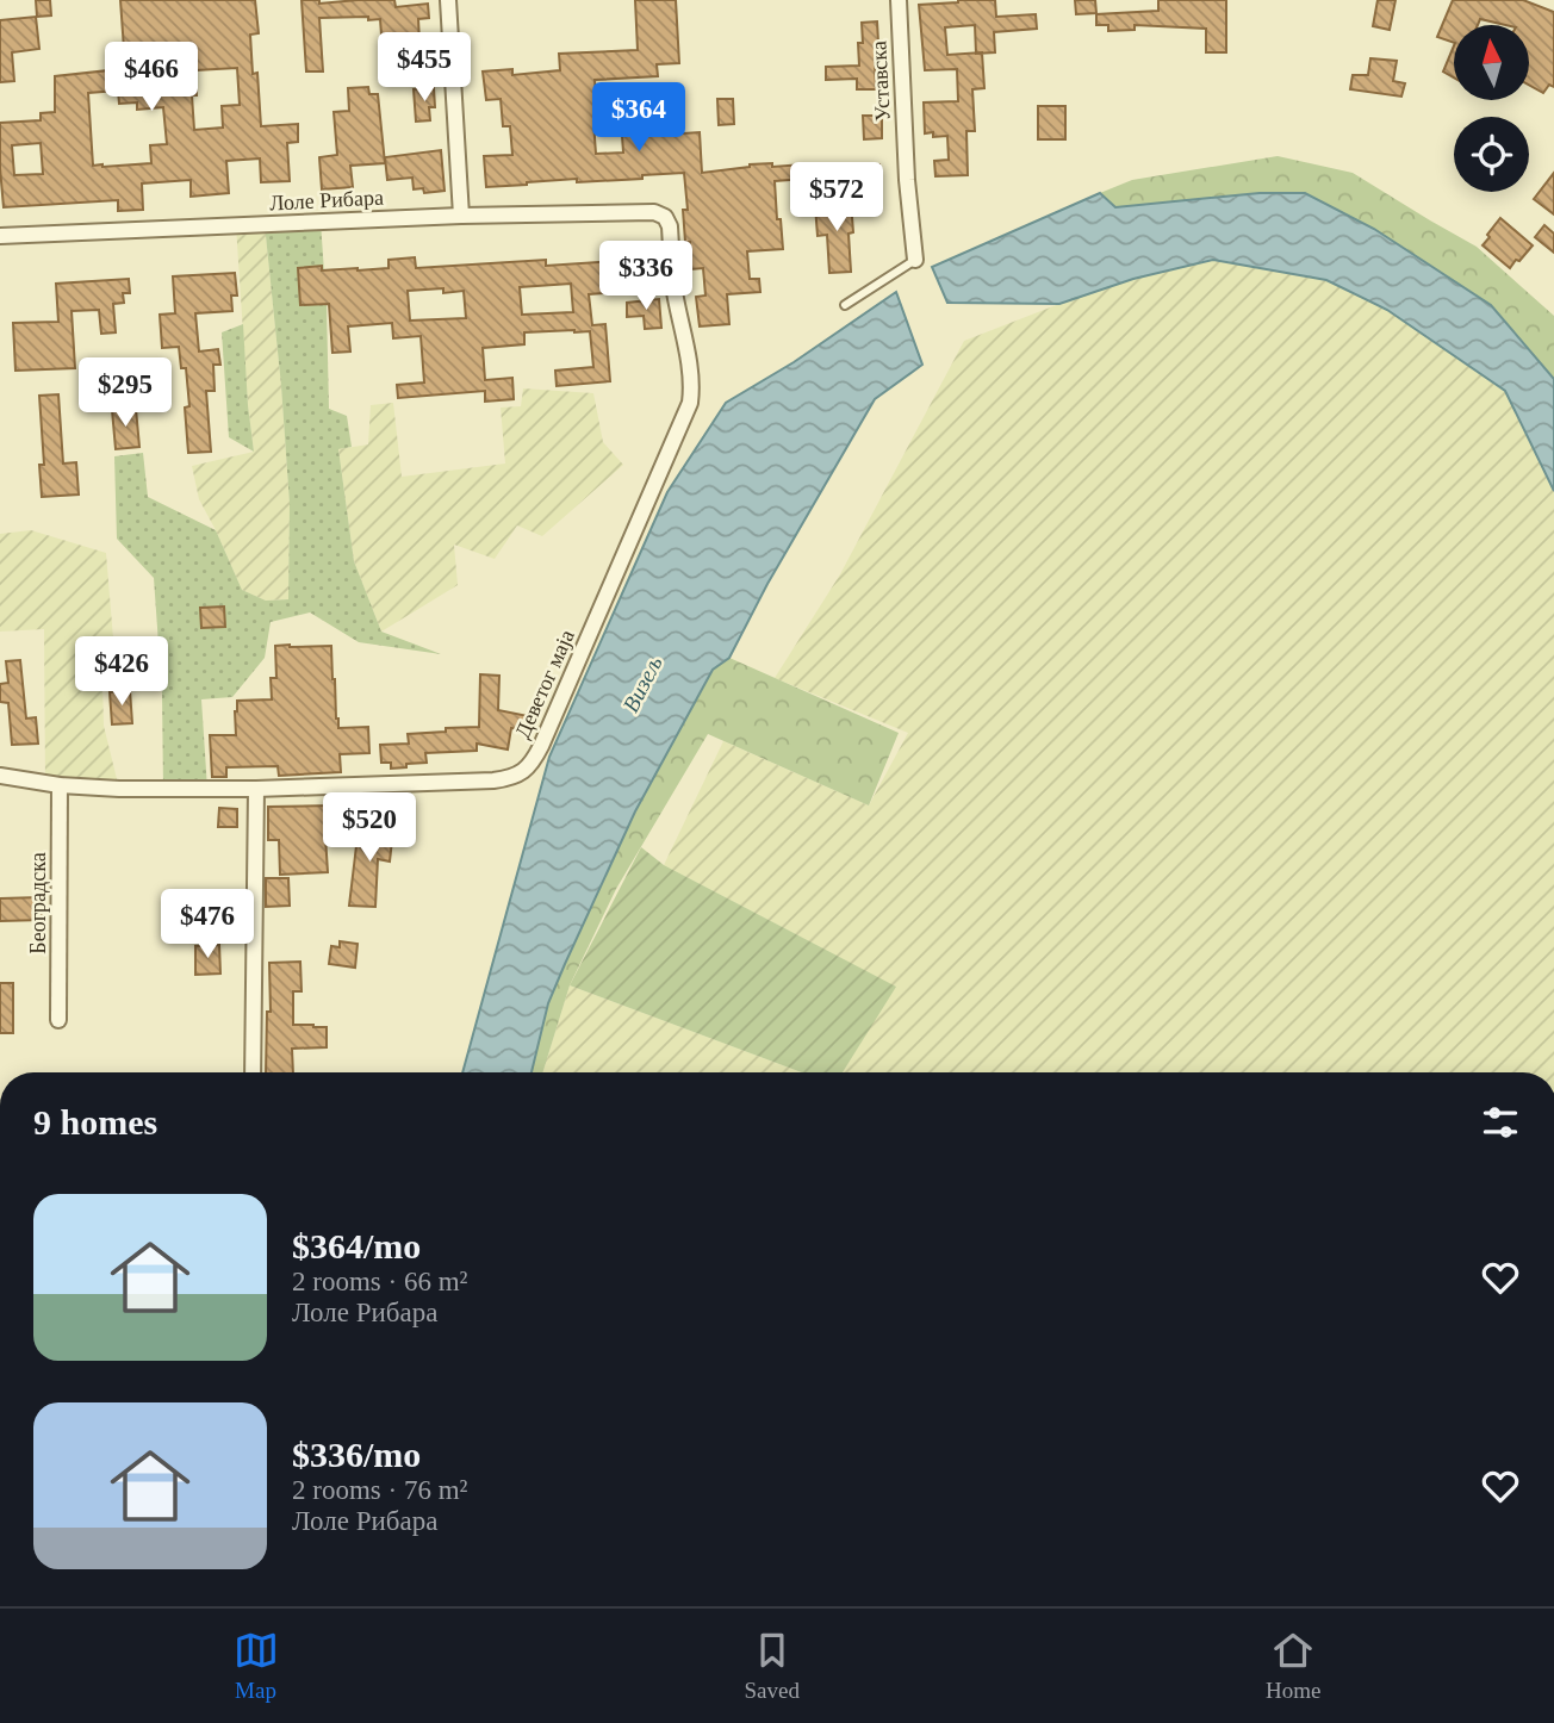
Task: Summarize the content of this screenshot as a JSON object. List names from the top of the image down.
{
  "streets": {
    "street": [
      "Уставска",
      "Лоле Рибара",
      "Деветог маја",
      "Београдска"
    ]
  },
  "crossings": [
    ["Лоле Рибара", "Деветог маја"],
    ["Деветог маја", "Београдска"]
  ],
  "water": ["Визељ"],
  "north": "top",
  "page": {
    "price": [
      "$455",
      "$466",
      "$364",
      "$572",
      "$336",
      "$295",
      "$426",
      "$520",
      "$476"
    ],
    "heading": "9 homes",
    "list": [
      {
        "name": "$364/mo",
        "note": "2 rooms · 66 m² · Лоле Рибара"
      },
      {
        "name": "$336/mo",
        "note": "2 rooms · 76 m² · Лоле Рибара"
      }
    ],
    "tabs": ["Map", "Saved", "Home"]
  }
}
